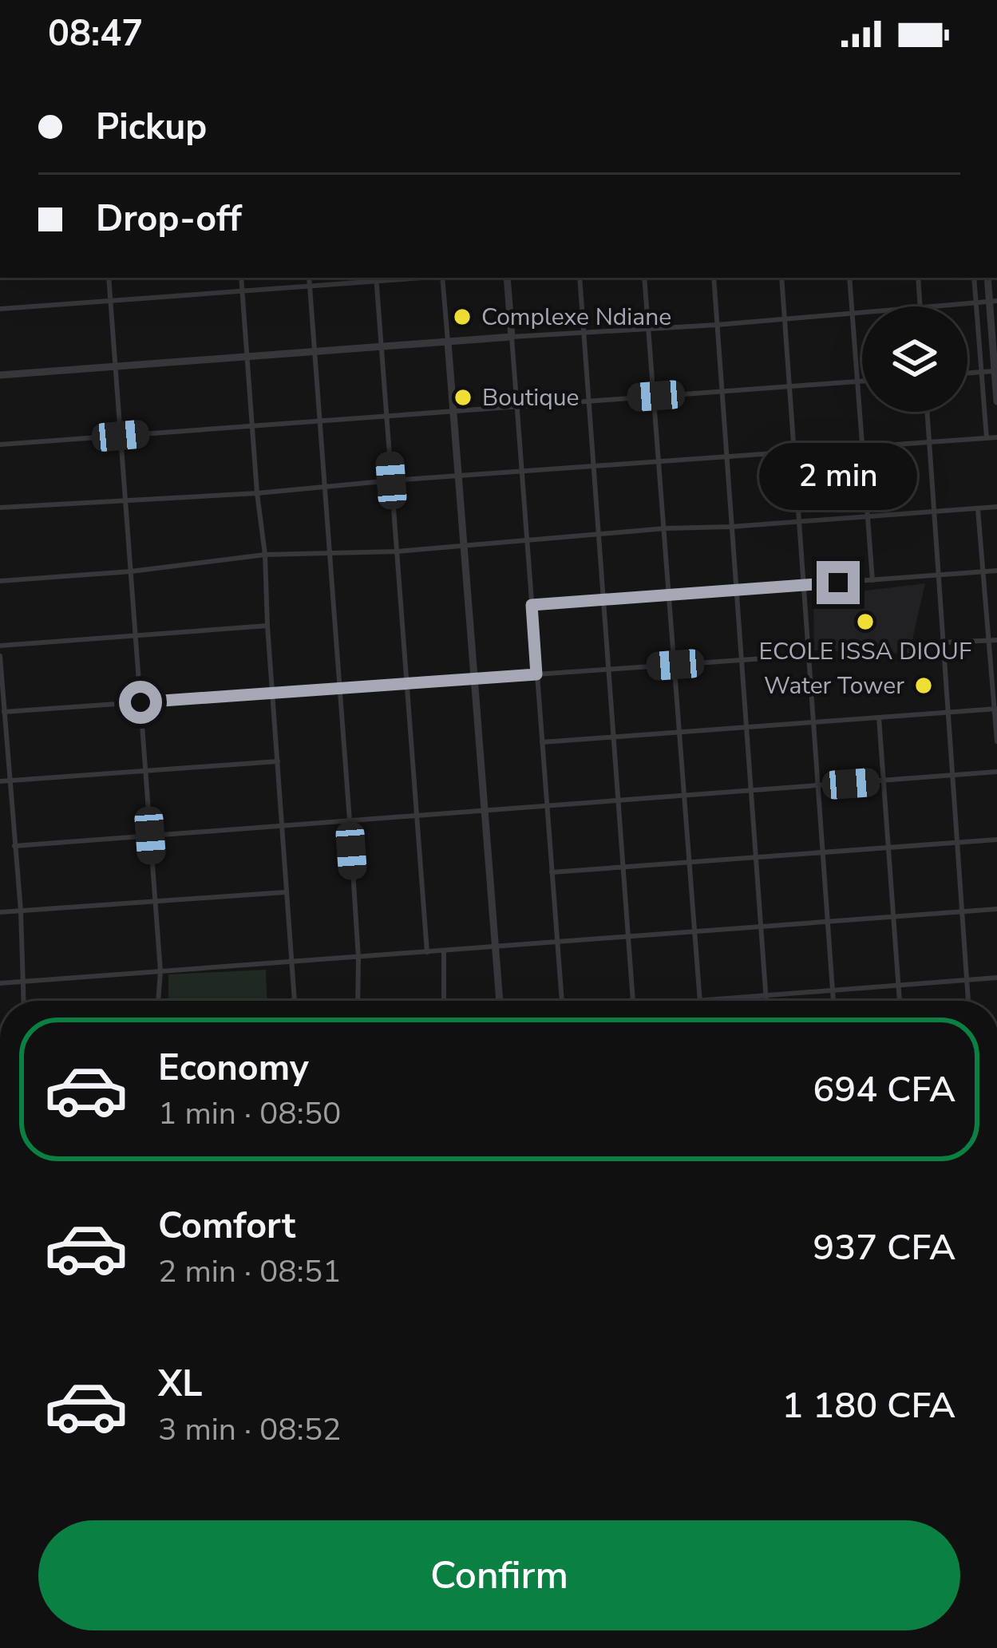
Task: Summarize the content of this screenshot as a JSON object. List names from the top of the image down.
{
  "places": [
    "Complexe Ndiane",
    "Boutique",
    "ECOLE ISSA DIOUF",
    "Water Tower"
  ],
  "page": {
    "status": "08:47",
    "banner": ["Pickup", "Drop-off"],
    "bubble": "2 min",
    "list": [
      {
        "name": "Economy",
        "note": "1 min · 08:50",
        "value": "694 CFA"
      },
      {
        "name": "Comfort",
        "note": "2 min · 08:51",
        "value": "937 CFA"
      },
      {
        "name": "XL",
        "note": "3 min · 08:52",
        "value": "1 180 CFA"
      }
    ],
    "buttons": "Confirm"
  }
}
